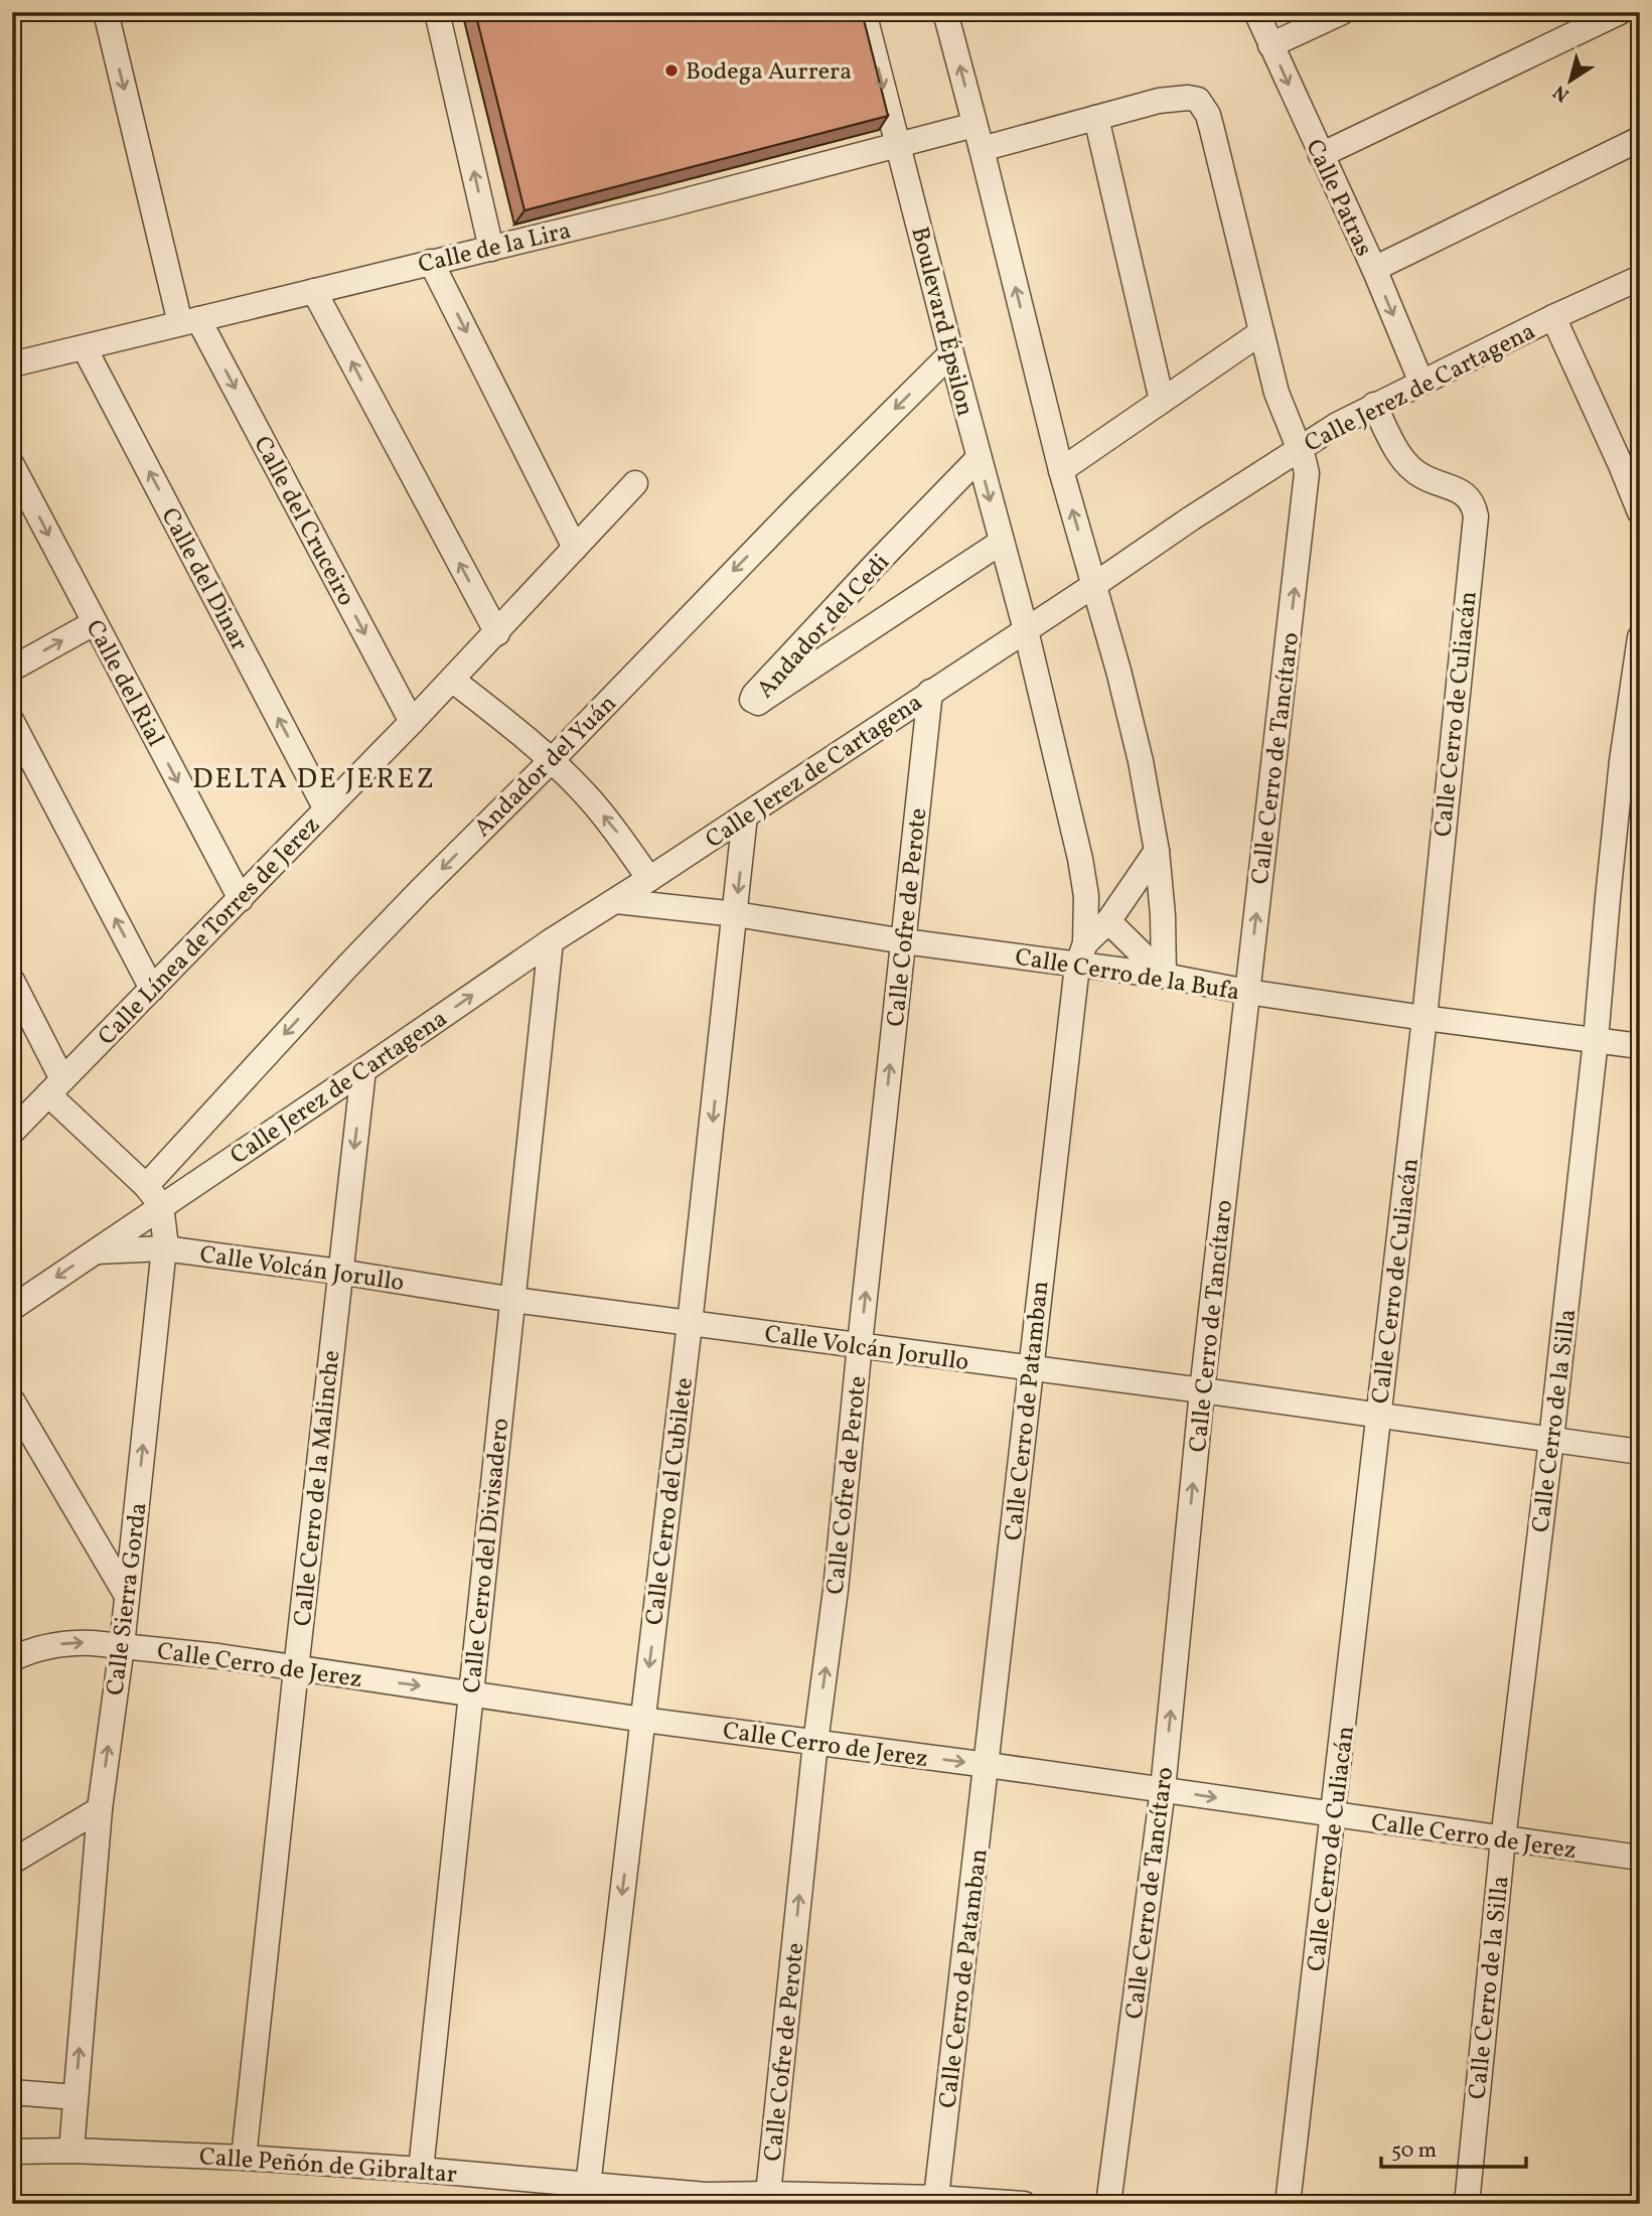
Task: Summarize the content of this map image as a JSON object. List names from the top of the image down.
{
  "streets": {
    "street": [
      "Calle Patras",
      "Calle de la Lira",
      "Boulevard Épsilon",
      "Calle Jerez de Cartagena",
      "Calle del Cruceiro",
      "Calle del Dinar",
      "Andador del Cedi",
      "Calle del Rial",
      "Calle Cerro de Culiacán",
      "Calle Cerro de Tancítaro",
      "Andador del Yuán",
      "Calle Cofre de Perote",
      "Calle Línea de Torres de Jerez",
      "Calle Cerro de la Bufa",
      "Calle Volcán Jorullo",
      "Calle Cerro de Patamban",
      "Calle Cerro de la Silla",
      "Calle Cerro de la Malinche",
      "Calle Cerro del Cubilete",
      "Calle Cerro del Divisadero",
      "Calle Sierra Gorda",
      "Calle Cerro de Jerez",
      "Calle Peñón de Gibraltar"
    ]
  },
  "crossings": [
    ["Calle Patras", "Calle Jerez de Cartagena"],
    ["Calle de la Lira", "Boulevard Épsilon"],
    ["Calle de la Lira", "Calle del Cruceiro"],
    ["Calle de la Lira", "Calle del Dinar"],
    ["Calle de la Lira", "Calle Cerro de Tancítaro"],
    ["Boulevard Épsilon", "Calle Jerez de Cartagena"],
    ["Boulevard Épsilon", "Andador del Cedi"],
    ["Boulevard Épsilon", "Andador del Yuán"],
    ["Boulevard Épsilon", "Calle Cerro de Patamban"],
    ["Calle Jerez de Cartagena", "Calle Cerro de Culiacán"],
    ["Calle Jerez de Cartagena", "Calle Cerro de Tancítaro"],
    ["Calle Jerez de Cartagena", "Andador del Yuán"],
    ["Calle Jerez de Cartagena", "Calle Cofre de Perote"],
    ["Calle Jerez de Cartagena", "Calle Cerro de la Bufa"],
    ["Calle Jerez de Cartagena", "Calle Volcán Jorullo"],
    ["Calle Jerez de Cartagena", "Calle Cerro de Patamban"],
    ["Calle Jerez de Cartagena", "Calle Cerro de la Malinche"],
    ["Calle Jerez de Cartagena", "Calle Cerro del Cubilete"],
    ["Calle Jerez de Cartagena", "Calle Cerro del Divisadero"],
    ["Calle Jerez de Cartagena", "Calle Sierra Gorda"],
    ["Calle del Cruceiro", "Calle Línea de Torres de Jerez"],
    ["Calle del Dinar", "Calle Línea de Torres de Jerez"],
    ["Calle del Rial", "Calle Línea de Torres de Jerez"],
    ["Calle Cerro de Culiacán", "Calle Cerro de la Bufa"],
    ["Calle Cerro de Culiacán", "Calle Volcán Jorullo"],
    ["Calle Cerro de Culiacán", "Calle Cerro de Jerez"],
    ["Calle Cerro de Tancítaro", "Calle Cerro de la Bufa"],
    ["Calle Cerro de Tancítaro", "Calle Volcán Jorullo"],
    ["Calle Cerro de Tancítaro", "Calle Cerro de Jerez"],
    ["Andador del Yuán", "Calle Sierra Gorda"],
    ["Calle Cofre de Perote", "Calle Cerro de la Bufa"],
    ["Calle Cofre de Perote", "Calle Volcán Jorullo"],
    ["Calle Cofre de Perote", "Calle Cerro de Jerez"],
    ["Calle Cofre de Perote", "Calle Peñón de Gibraltar"],
    ["Calle Cerro de la Bufa", "Calle Cerro de Patamban"],
    ["Calle Cerro de la Bufa", "Calle Cerro de la Silla"],
    ["Calle Cerro de la Bufa", "Calle Cerro del Cubilete"],
    ["Calle Volcán Jorullo", "Calle Cerro de Patamban"],
    ["Calle Volcán Jorullo", "Calle Cerro de la Silla"],
    ["Calle Volcán Jorullo", "Calle Cerro de la Malinche"],
    ["Calle Volcán Jorullo", "Calle Cerro del Cubilete"],
    ["Calle Volcán Jorullo", "Calle Cerro del Divisadero"],
    ["Calle Volcán Jorullo", "Calle Sierra Gorda"],
    ["Calle Cerro de Patamban", "Calle Cerro de Jerez"],
    ["Calle Cerro de Patamban", "Calle Peñón de Gibraltar"],
    ["Calle Cerro de la Silla", "Calle Cerro de Jerez"],
    ["Calle Cerro de la Malinche", "Calle Cerro de Jerez"],
    ["Calle Cerro de la Malinche", "Calle Peñón de Gibraltar"],
    ["Calle Cerro del Cubilete", "Calle Cerro de Jerez"],
    ["Calle Cerro del Cubilete", "Calle Peñón de Gibraltar"],
    ["Calle Cerro del Divisadero", "Calle Cerro de Jerez"],
    ["Calle Cerro del Divisadero", "Calle Peñón de Gibraltar"],
    ["Calle Sierra Gorda", "Calle Cerro de Jerez"],
    ["Calle Sierra Gorda", "Calle Peñón de Gibraltar"]
  ],
  "one_way": [
    "Calle del Dinar",
    "Andador del Yuán",
    "Calle Cofre de Perote",
    "Calle Cerro del Cubilete",
    "Calle Sierra Gorda",
    "Calle Cerro de Jerez"
  ],
  "districts": ["DELTA DE JEREZ"],
  "places": ["Bodega Aurrera"],
  "scale_bar": "50 m",
  "north": "bottom left"
}
